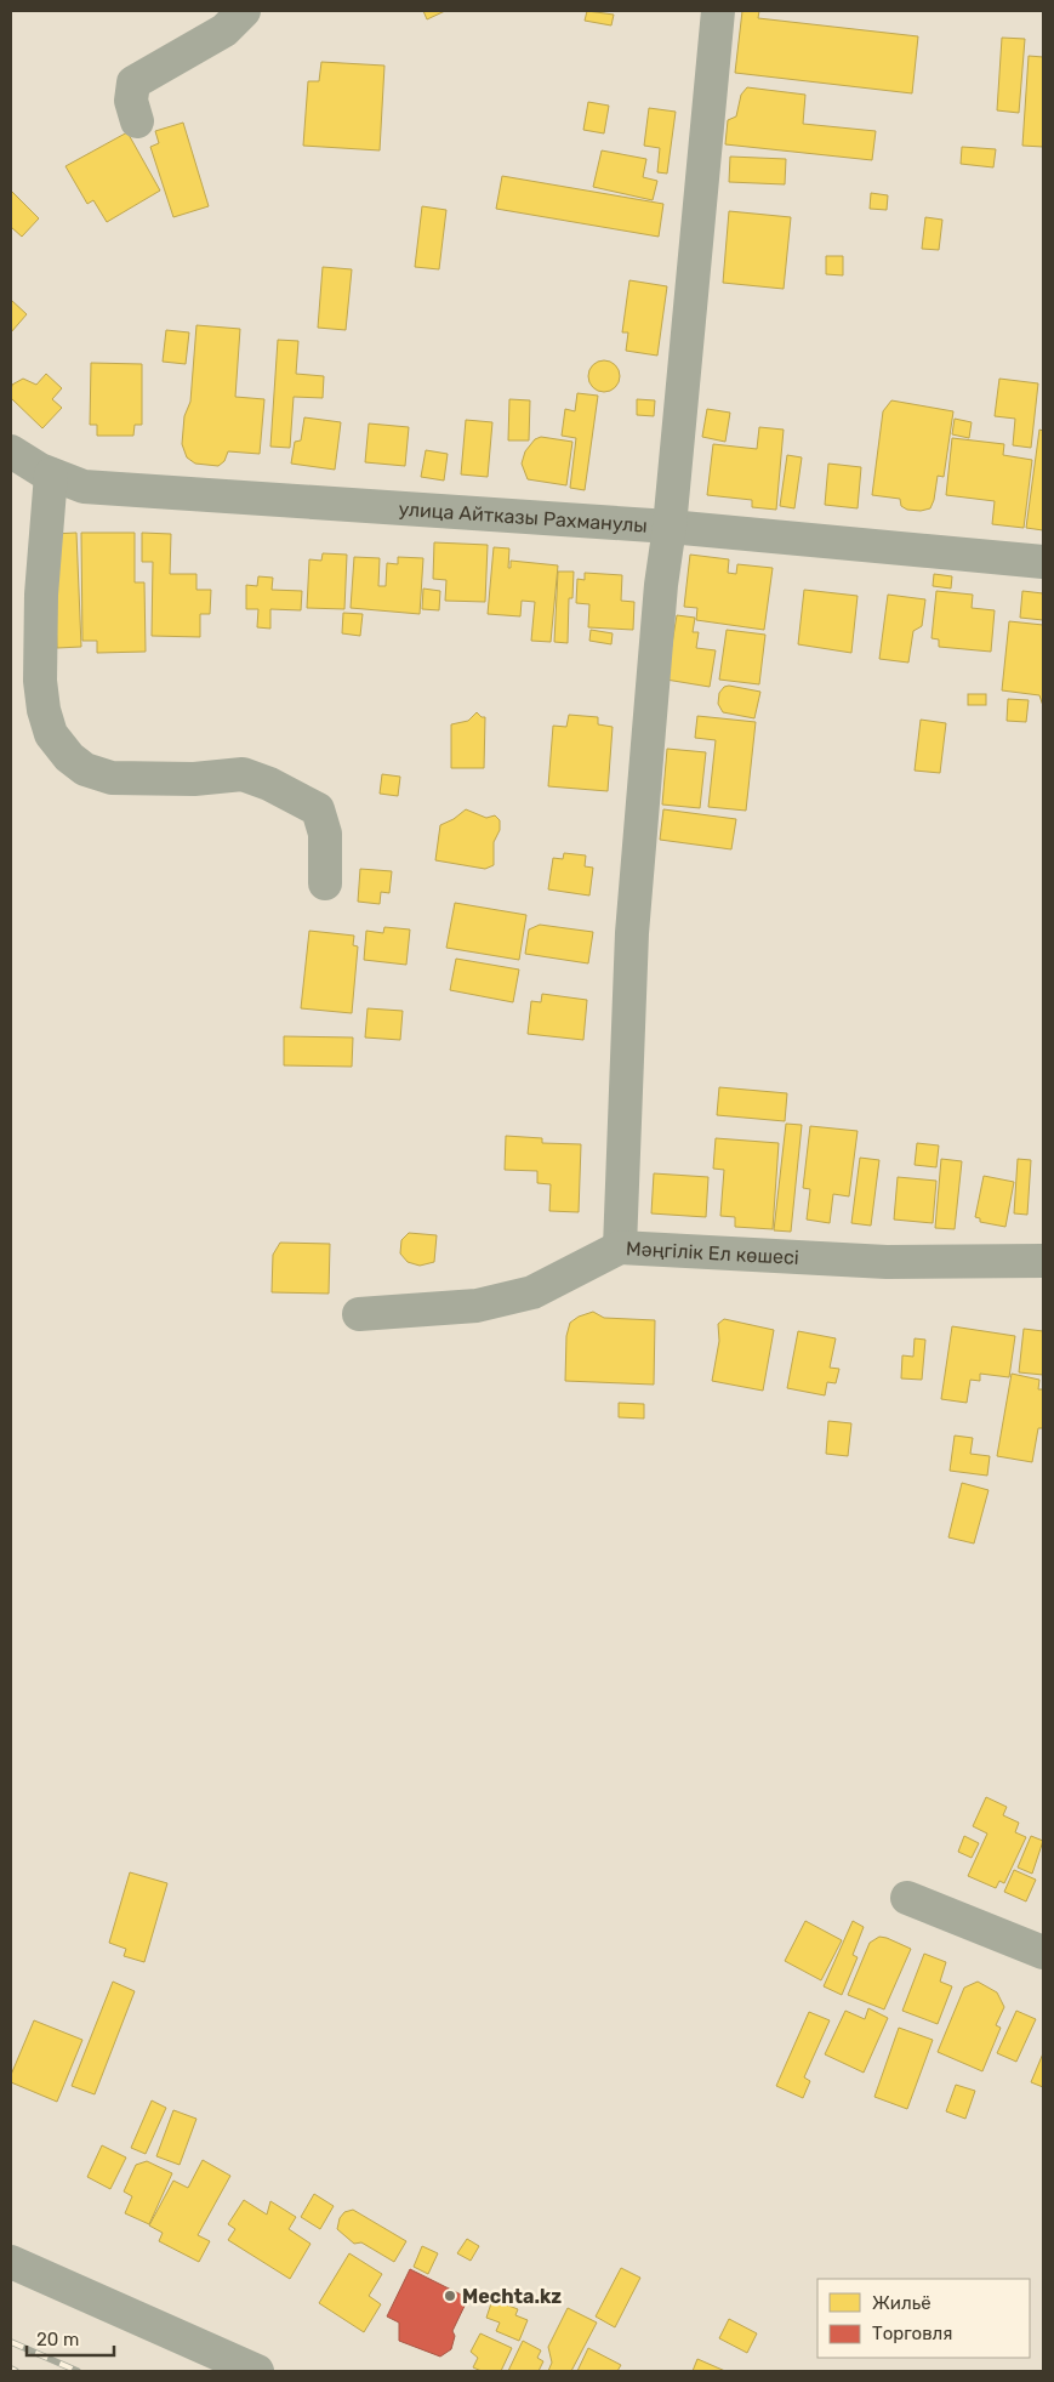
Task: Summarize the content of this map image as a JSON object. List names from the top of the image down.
{
  "streets": {
    "street": ["улица Айтказы Рахманулы", "Мәңгілік Ел көшесі"]
  },
  "places": ["Mechta.kz"],
  "legend": ["Жильё", "Торговля"],
  "scale_bar": "20 m"
}
